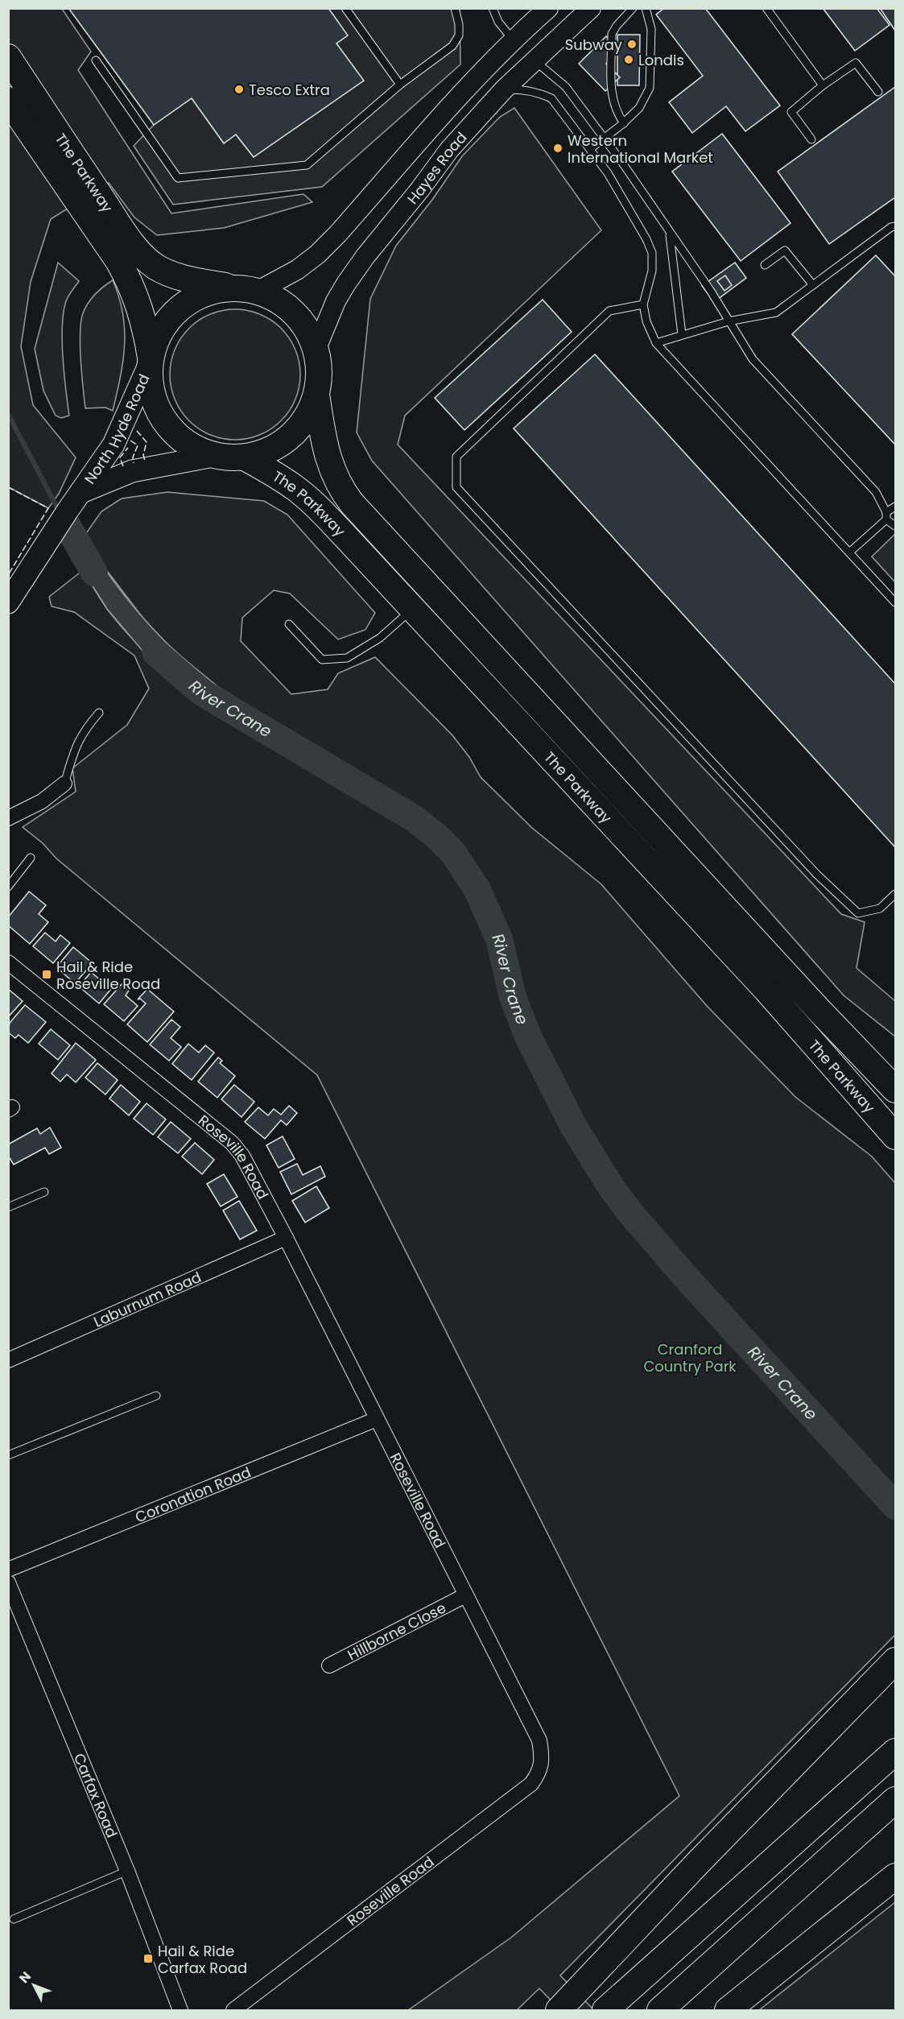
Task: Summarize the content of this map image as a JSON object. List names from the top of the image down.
{
  "streets": {
    "highway": ["The Parkway"],
    "main road": ["North Hyde Road"],
    "street": [
      "Hayes Road",
      "Roseville Road",
      "Laburnum Road",
      "Coronation Road",
      "Hillborne Close",
      "Carfax Road"
    ]
  },
  "crossings": [
    ["Hayes Road", "The Parkway"],
    ["Hayes Road", "North Hyde Road"],
    ["The Parkway", "North Hyde Road"],
    ["Roseville Road", "Laburnum Road"],
    ["Roseville Road", "Coronation Road"],
    ["Roseville Road", "Hillborne Close"]
  ],
  "water": ["River Crane"],
  "parks": ["Cranford Country Park"],
  "places": {
    "other": [
      "Subway",
      "Londis",
      "Tesco Extra",
      "Western International Market"
    ],
    "transit": ["Hail & Ride Roseville Road", "Hail & Ride Carfax Road"]
  },
  "north": "top left"
}
